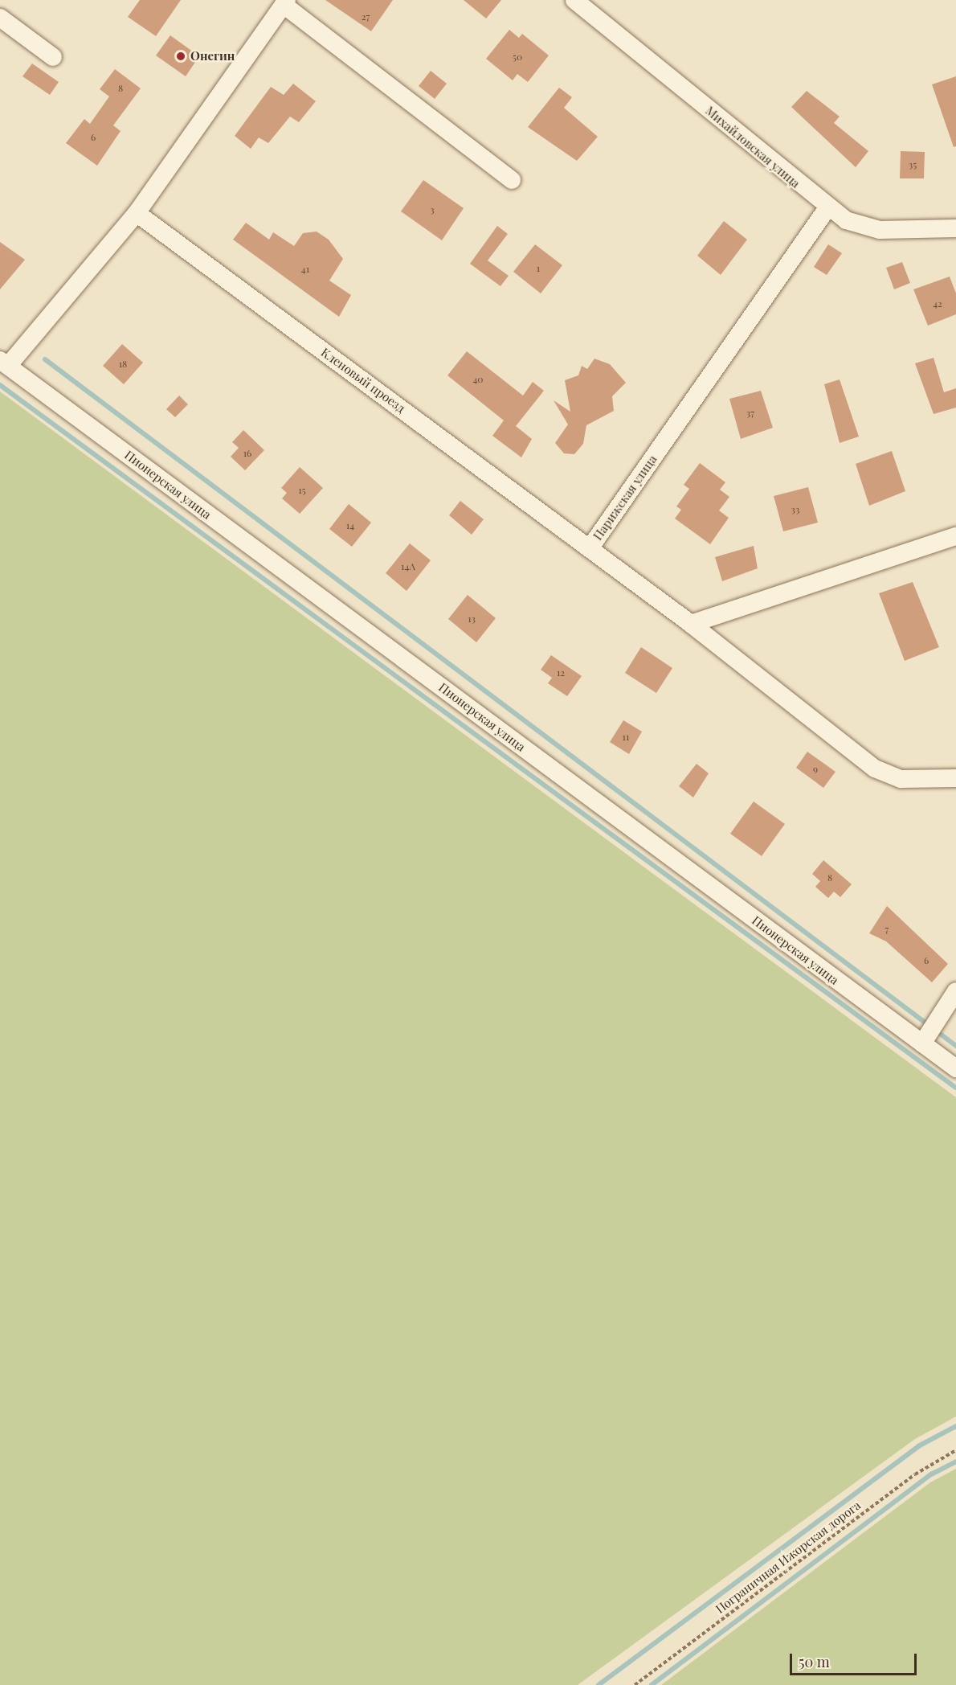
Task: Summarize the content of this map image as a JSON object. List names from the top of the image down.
{
  "streets": {
    "street": [
      "Михайловская улица",
      "Кленовый проезд",
      "Пионерская улица",
      "Парижская улица"
    ],
    "path": ["Пограничная Ижорская дорога"]
  },
  "crossings": [
    ["Михайловская улица", "Парижская улица"],
    ["Кленовый проезд", "Парижская улица"]
  ],
  "places": ["Онегин"],
  "house_numbers": [
    "27",
    "50",
    "8",
    "6",
    "35",
    "3",
    "1",
    "41",
    "42",
    "18",
    "40",
    "37",
    "16",
    "15",
    "33",
    "14",
    "14А",
    "13",
    "12",
    "11",
    "9",
    "8",
    "7",
    "6"
  ],
  "scale_bar": "50 m"
}
